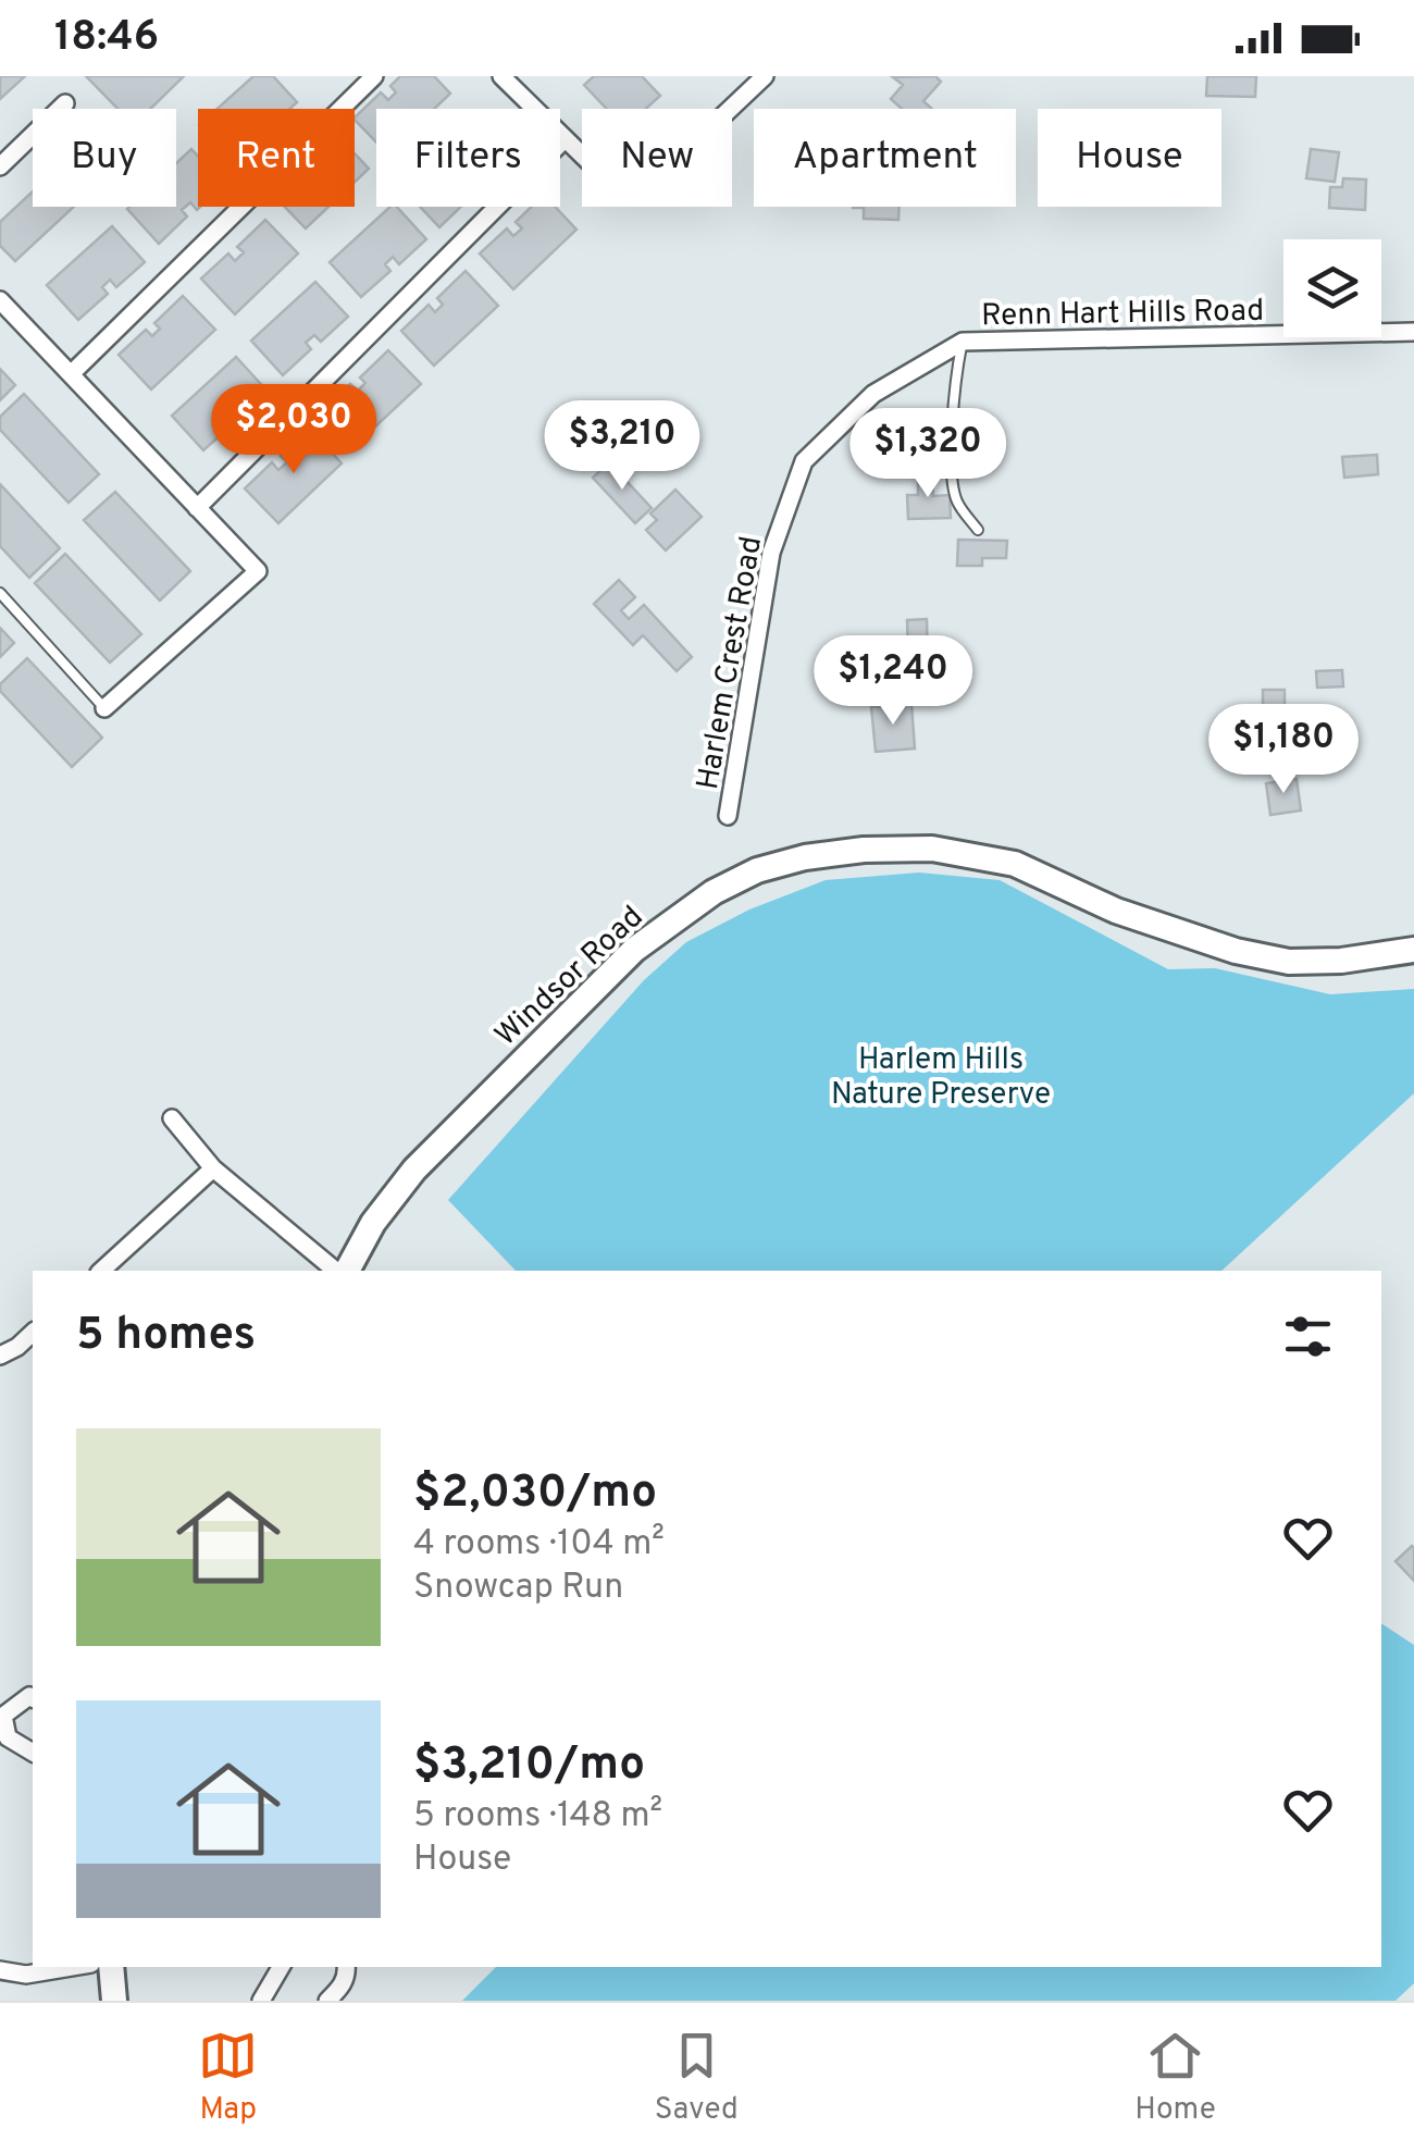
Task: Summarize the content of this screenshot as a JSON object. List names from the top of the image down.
{
  "streets": {
    "street": ["Renn Hart Hills Road", "Harlem Crest Road", "Windsor Road"]
  },
  "crossings": [
    ["Renn Hart Hills Road", "Harlem Crest Road"]
  ],
  "parks": ["Harlem Hills Nature Preserve"],
  "page": {
    "status": "18:46",
    "chip": [
      "Buy",
      "Rent",
      "Filters",
      "New",
      "Apartment",
      "House"
    ],
    "price": [
      "$2,030",
      "$3,210",
      "$1,320",
      "$1,240",
      "$1,180"
    ],
    "heading": "5 homes",
    "list": [
      {
        "name": "$2,030/mo",
        "note": "4 rooms · 104 m² · Snowcap Run"
      },
      {
        "name": "$3,210/mo",
        "note": "5 rooms · 148 m² · House"
      }
    ],
    "tabs": ["Map", "Saved", "Home"]
  }
}
